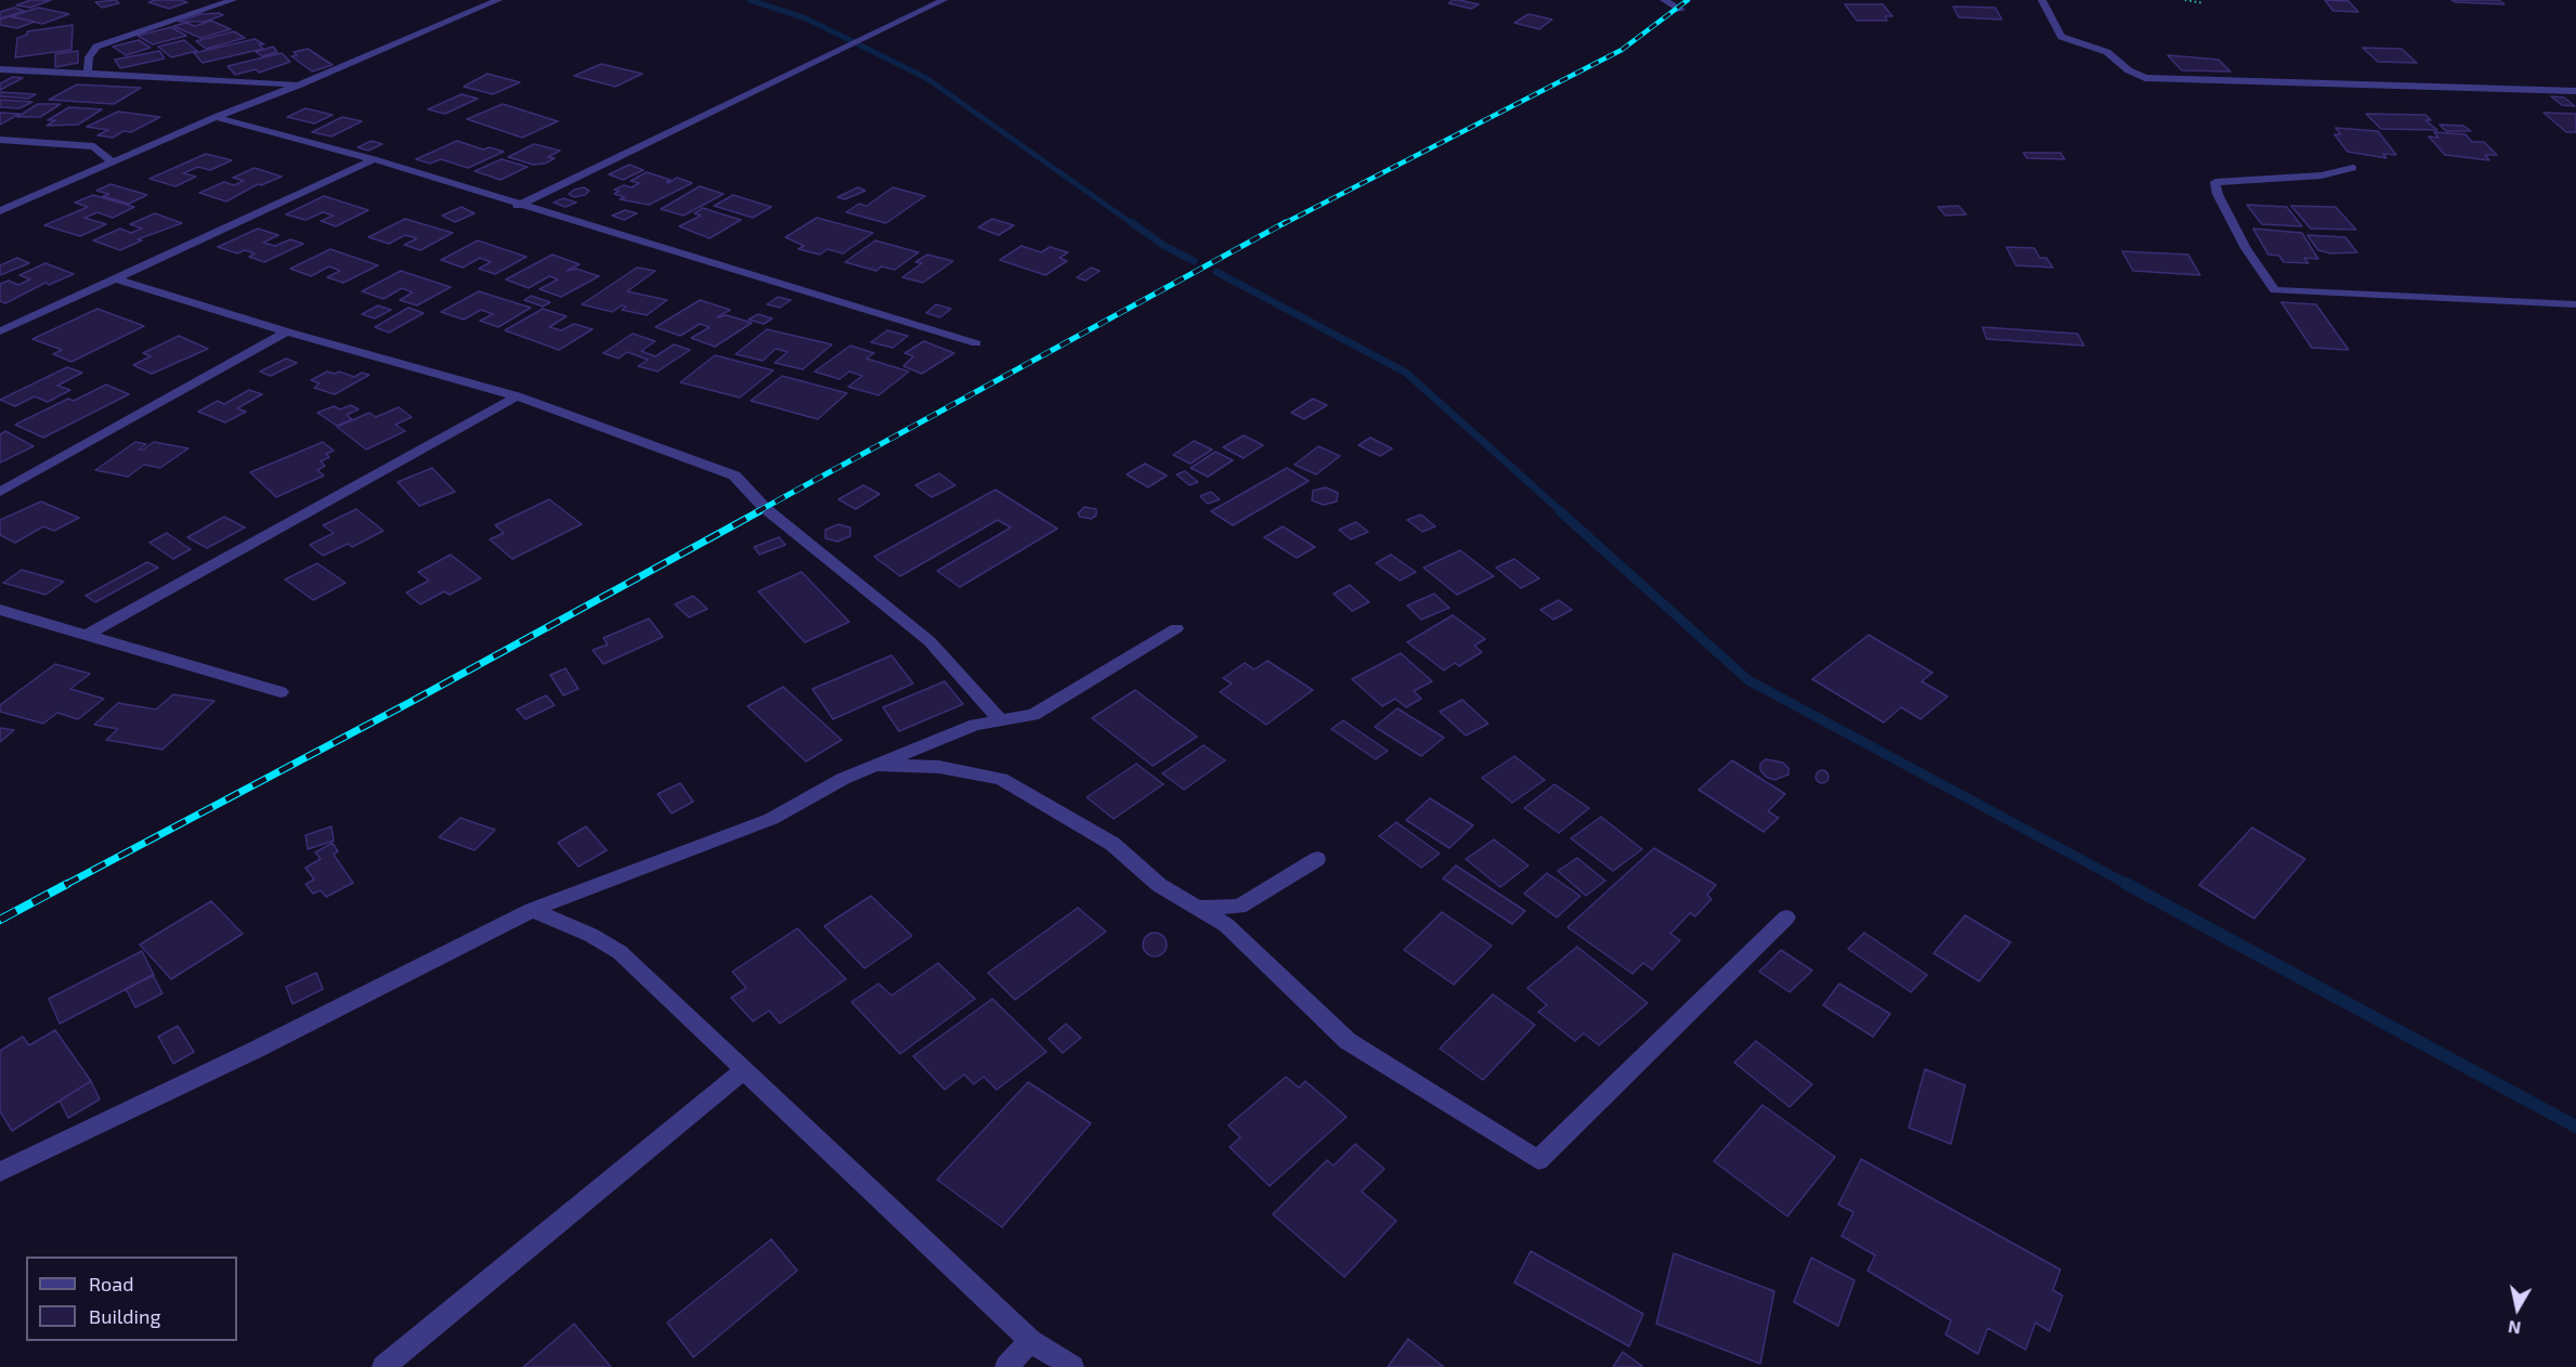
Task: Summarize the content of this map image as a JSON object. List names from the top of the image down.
{
  "legend": ["Road", "Building"],
  "north": "bottom"
}
